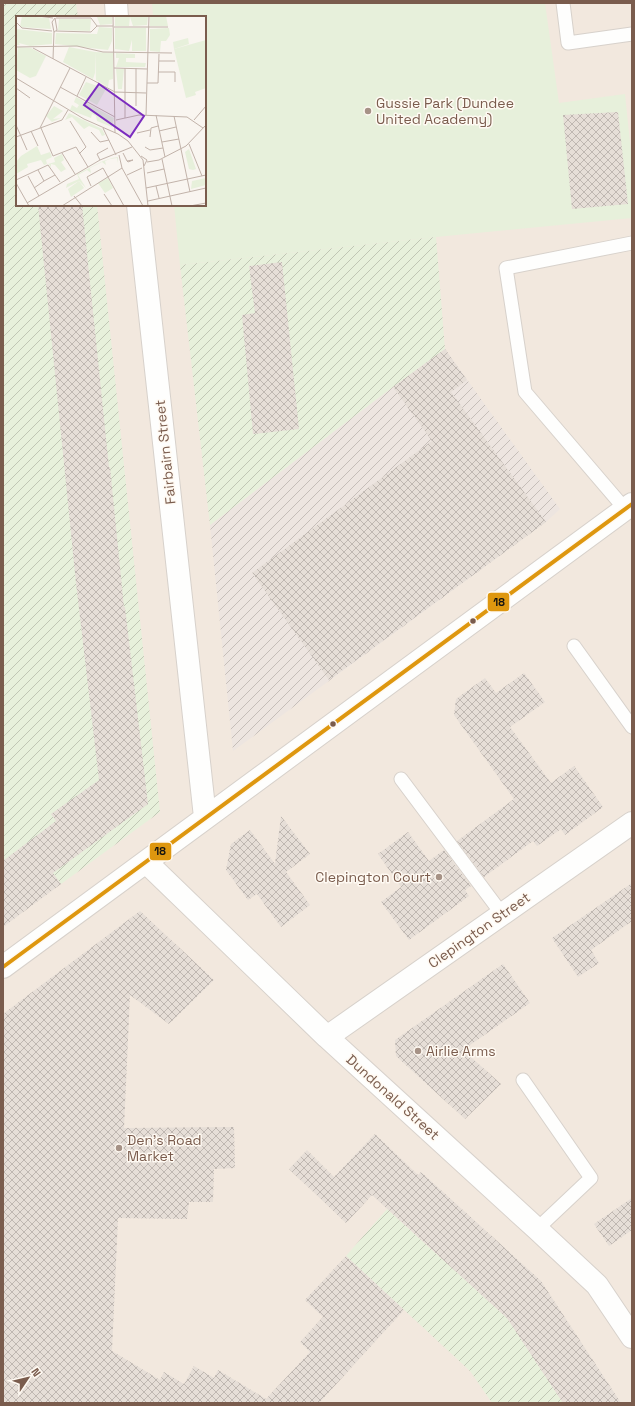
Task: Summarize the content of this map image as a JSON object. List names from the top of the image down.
{
  "streets": {
    "street": ["Fairbairn Street", "Clepington Street", "Dundonald Street"]
  },
  "crossings": [
    ["Clepington Street", "Dundonald Street"]
  ],
  "places": [
    "Gussie Park (Dundee United Academy)",
    "Clepington Court",
    "Airlie Arms",
    "Den's Road Market"
  ],
  "lines": ["transit line 18"],
  "north": "top right"
}
